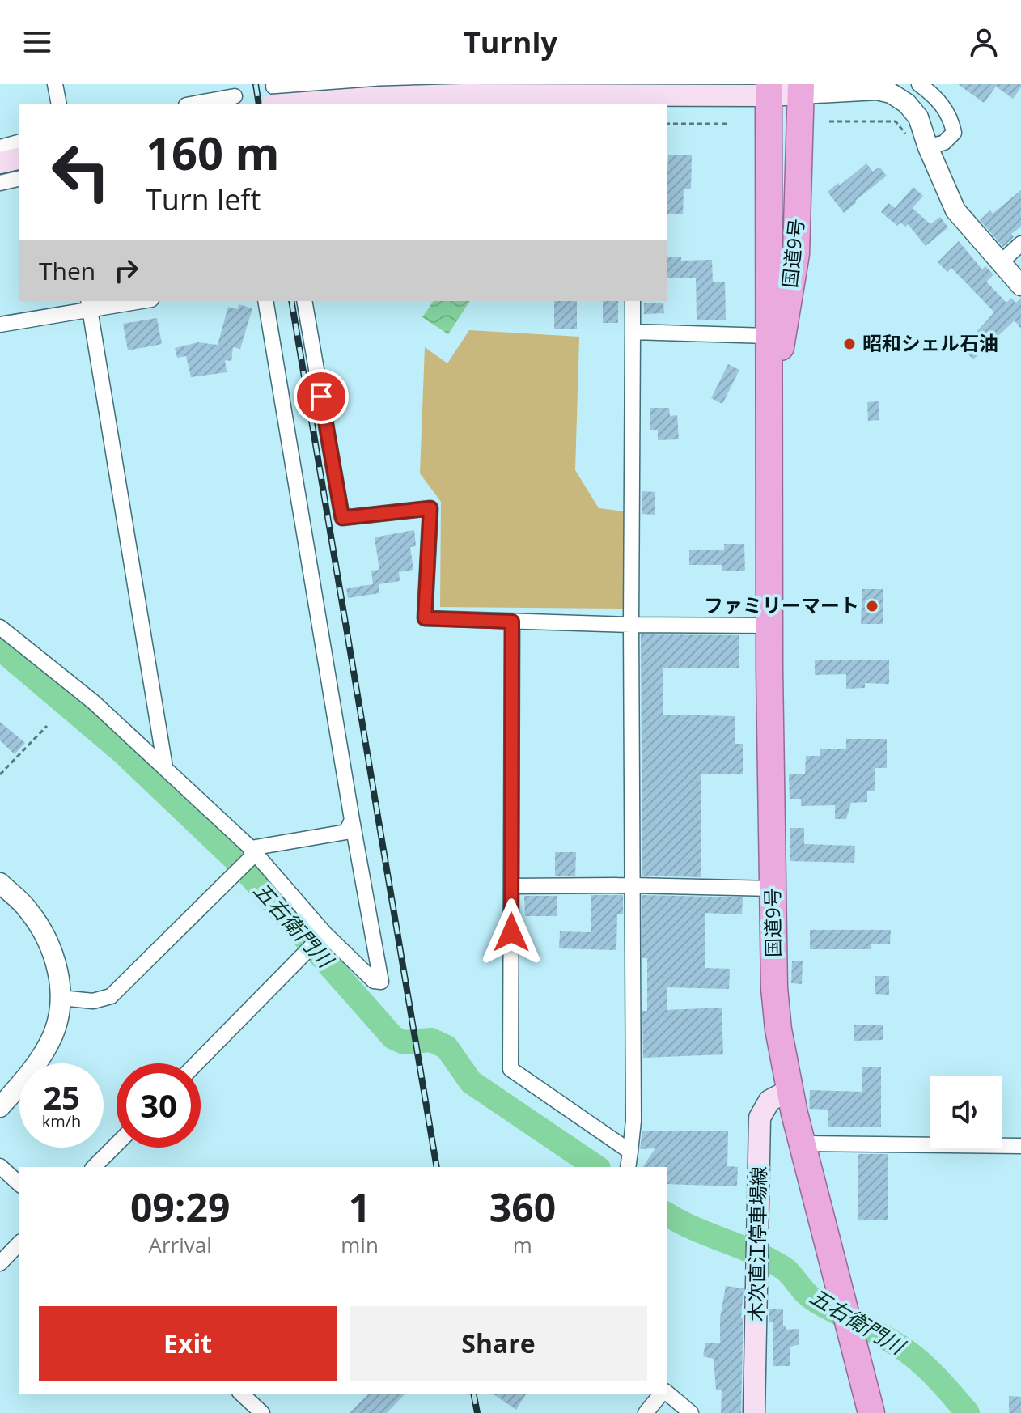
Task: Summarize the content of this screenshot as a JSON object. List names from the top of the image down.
{
  "streets": {
    "highway": ["国道9号"],
    "main road": ["木次直江停車場線"]
  },
  "crossings": [
    ["国道9号", "木次直江停車場線"]
  ],
  "water": ["五右衛門川"],
  "places": ["昭和シェル石油", "ファミリーマート"],
  "page": {
    "header": "Turnly",
    "turn": ["160 m", "Turn left"],
    "then": "Then",
    "speed": "25 km/h",
    "limit": "30",
    "eta": [
      "09:29",
      "Arrival",
      "1",
      "min",
      "360",
      "m"
    ],
    "buttons": ["Exit", "Share"]
  }
}
